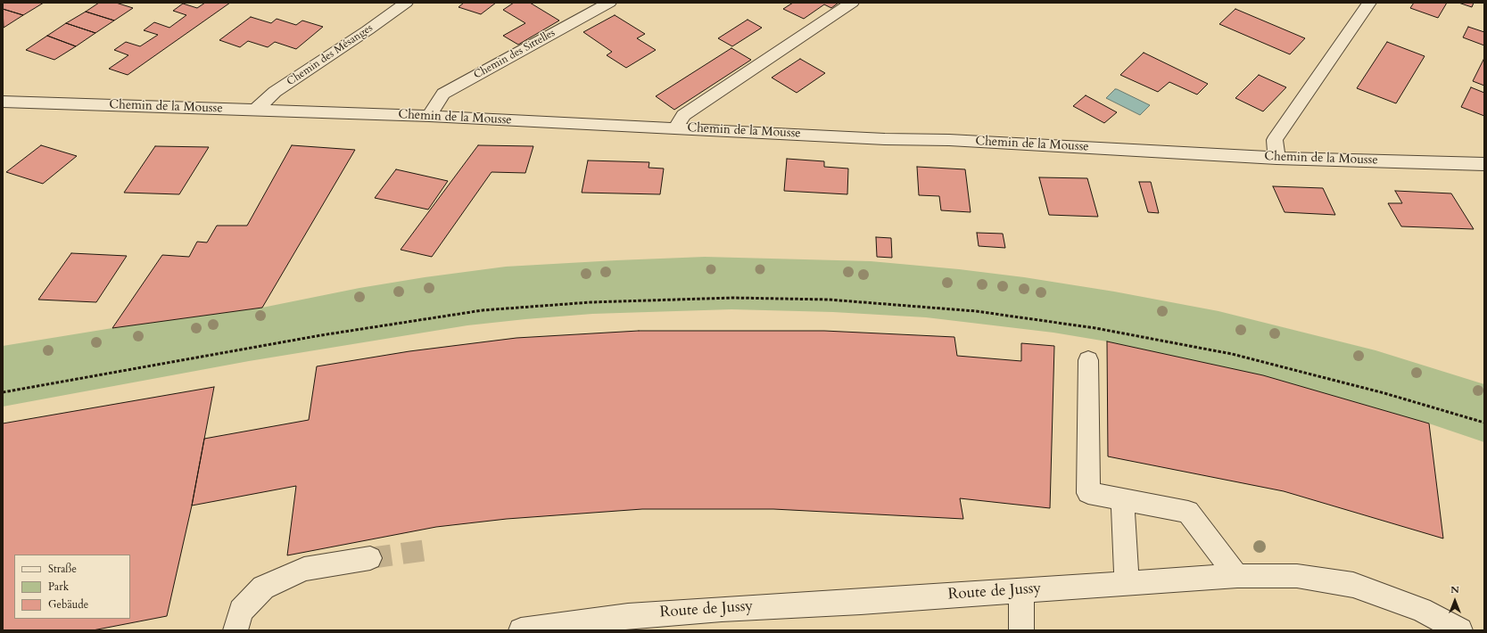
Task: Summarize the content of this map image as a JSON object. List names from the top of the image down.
{
  "streets": {
    "street": [
      "Chemin des Sittelles",
      "Chemin des Mésanges",
      "Chemin de la Mousse",
      "Route de Jussy"
    ]
  },
  "crossings": [
    ["Chemin des Sittelles", "Chemin de la Mousse"],
    ["Chemin des Mésanges", "Chemin de la Mousse"]
  ],
  "legend": ["Straße", "Park", "Gebäude"],
  "north": "top"
}
